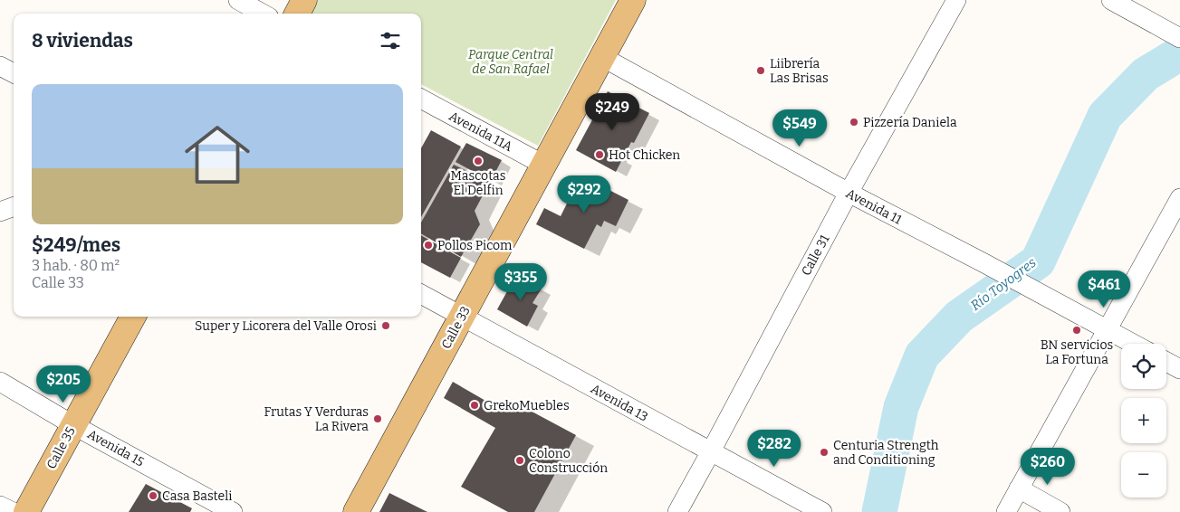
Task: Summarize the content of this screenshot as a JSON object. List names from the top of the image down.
{
  "streets": {
    "main road": ["Calle 33", "Calle 35"],
    "street": [
      "Avenida 11A",
      "Avenida 11",
      "Calle 31",
      "Avenida 13",
      "Avenida 15"
    ]
  },
  "crossings": [
    ["Avenida 11A", "Calle 33"],
    ["Avenida 11", "Calle 31"],
    ["Avenida 11", "Calle 33"],
    ["Calle 31", "Avenida 13"],
    ["Calle 33", "Avenida 13"],
    ["Calle 35", "Avenida 15"]
  ],
  "water": ["Río Toyogres"],
  "parks": ["Parque Central de San Rafael"],
  "places": [
    "Liibrería Las Brisas",
    "Pizzería Daniela",
    "Hot Chicken",
    "Mascotas El Delfin",
    "Pollos Picom",
    "Super y Licorera del Valle Orosi",
    "BN servicios La Fortuna",
    "GrekoMuebles",
    "Frutas Y Verduras La Rivera",
    "Centuria Strength and Conditioning",
    "Colono Construcción",
    "Casa Basteli"
  ],
  "page": {
    "heading": "8 viviendas",
    "list": [
      {
        "name": "$249/mes",
        "note": "3 hab. · 80 m² · Calle 33"
      }
    ],
    "price": [
      "$249",
      "$549",
      "$292",
      "$355",
      "$461",
      "$205",
      "$282",
      "$260"
    ],
    "map_buttons": ["+", "−"]
  }
}
